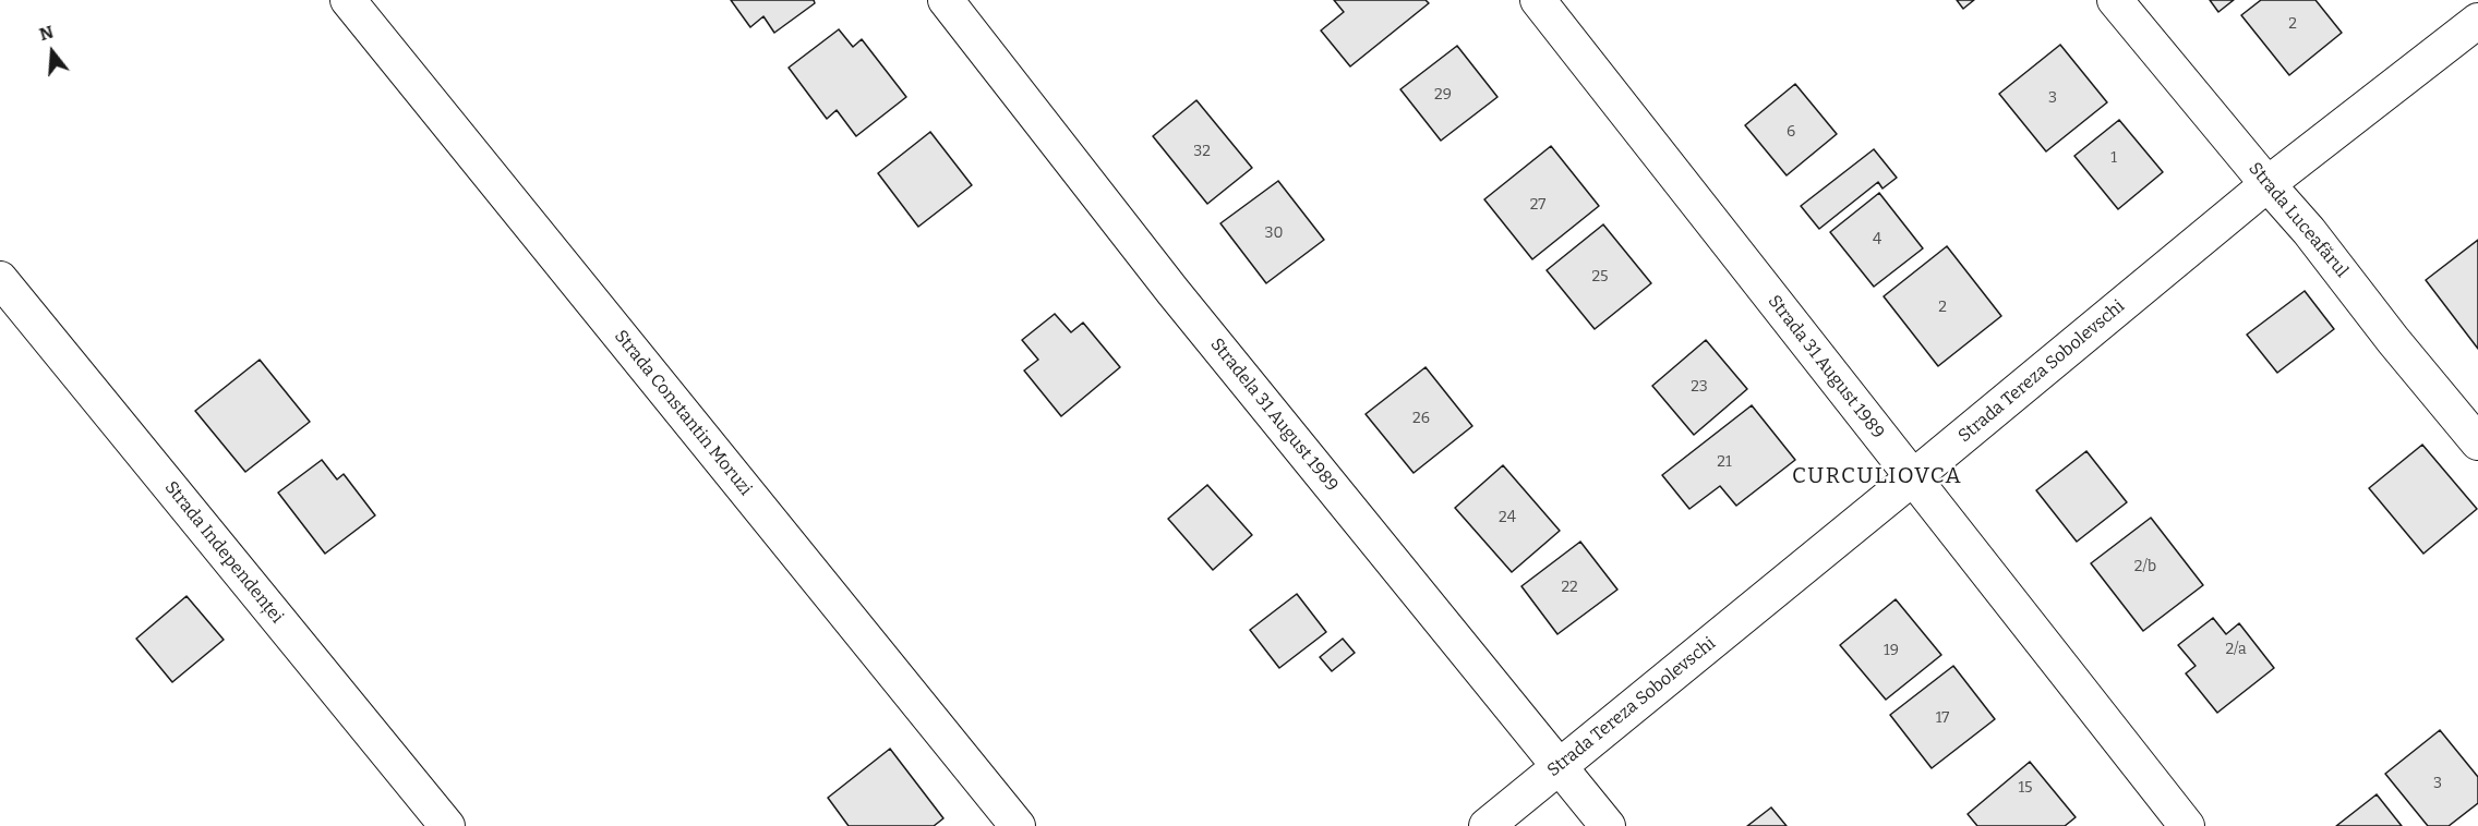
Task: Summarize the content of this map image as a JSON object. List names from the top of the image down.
{
  "streets": {
    "street": [
      "Strada Luceafărul",
      "Strada 31 August 1989",
      "Strada Tereza Sobolevschi",
      "Strada Constantin Moruzi",
      "Stradela 31 August 1989",
      "Strada Independenței"
    ]
  },
  "crossings": [
    ["Strada Luceafărul", "Strada Tereza Sobolevschi"],
    ["Strada 31 August 1989", "Strada Tereza Sobolevschi"],
    ["Strada Tereza Sobolevschi", "Stradela 31 August 1989"]
  ],
  "districts": ["CURCULIOVCA"],
  "house_numbers": [
    "2",
    "29",
    "3",
    "6",
    "32",
    "1",
    "27",
    "30",
    "4",
    "25",
    "2",
    "23",
    "26",
    "21",
    "24",
    "2/b",
    "22",
    "2/a",
    "19",
    "17",
    "3",
    "15"
  ],
  "north": "top"
}
